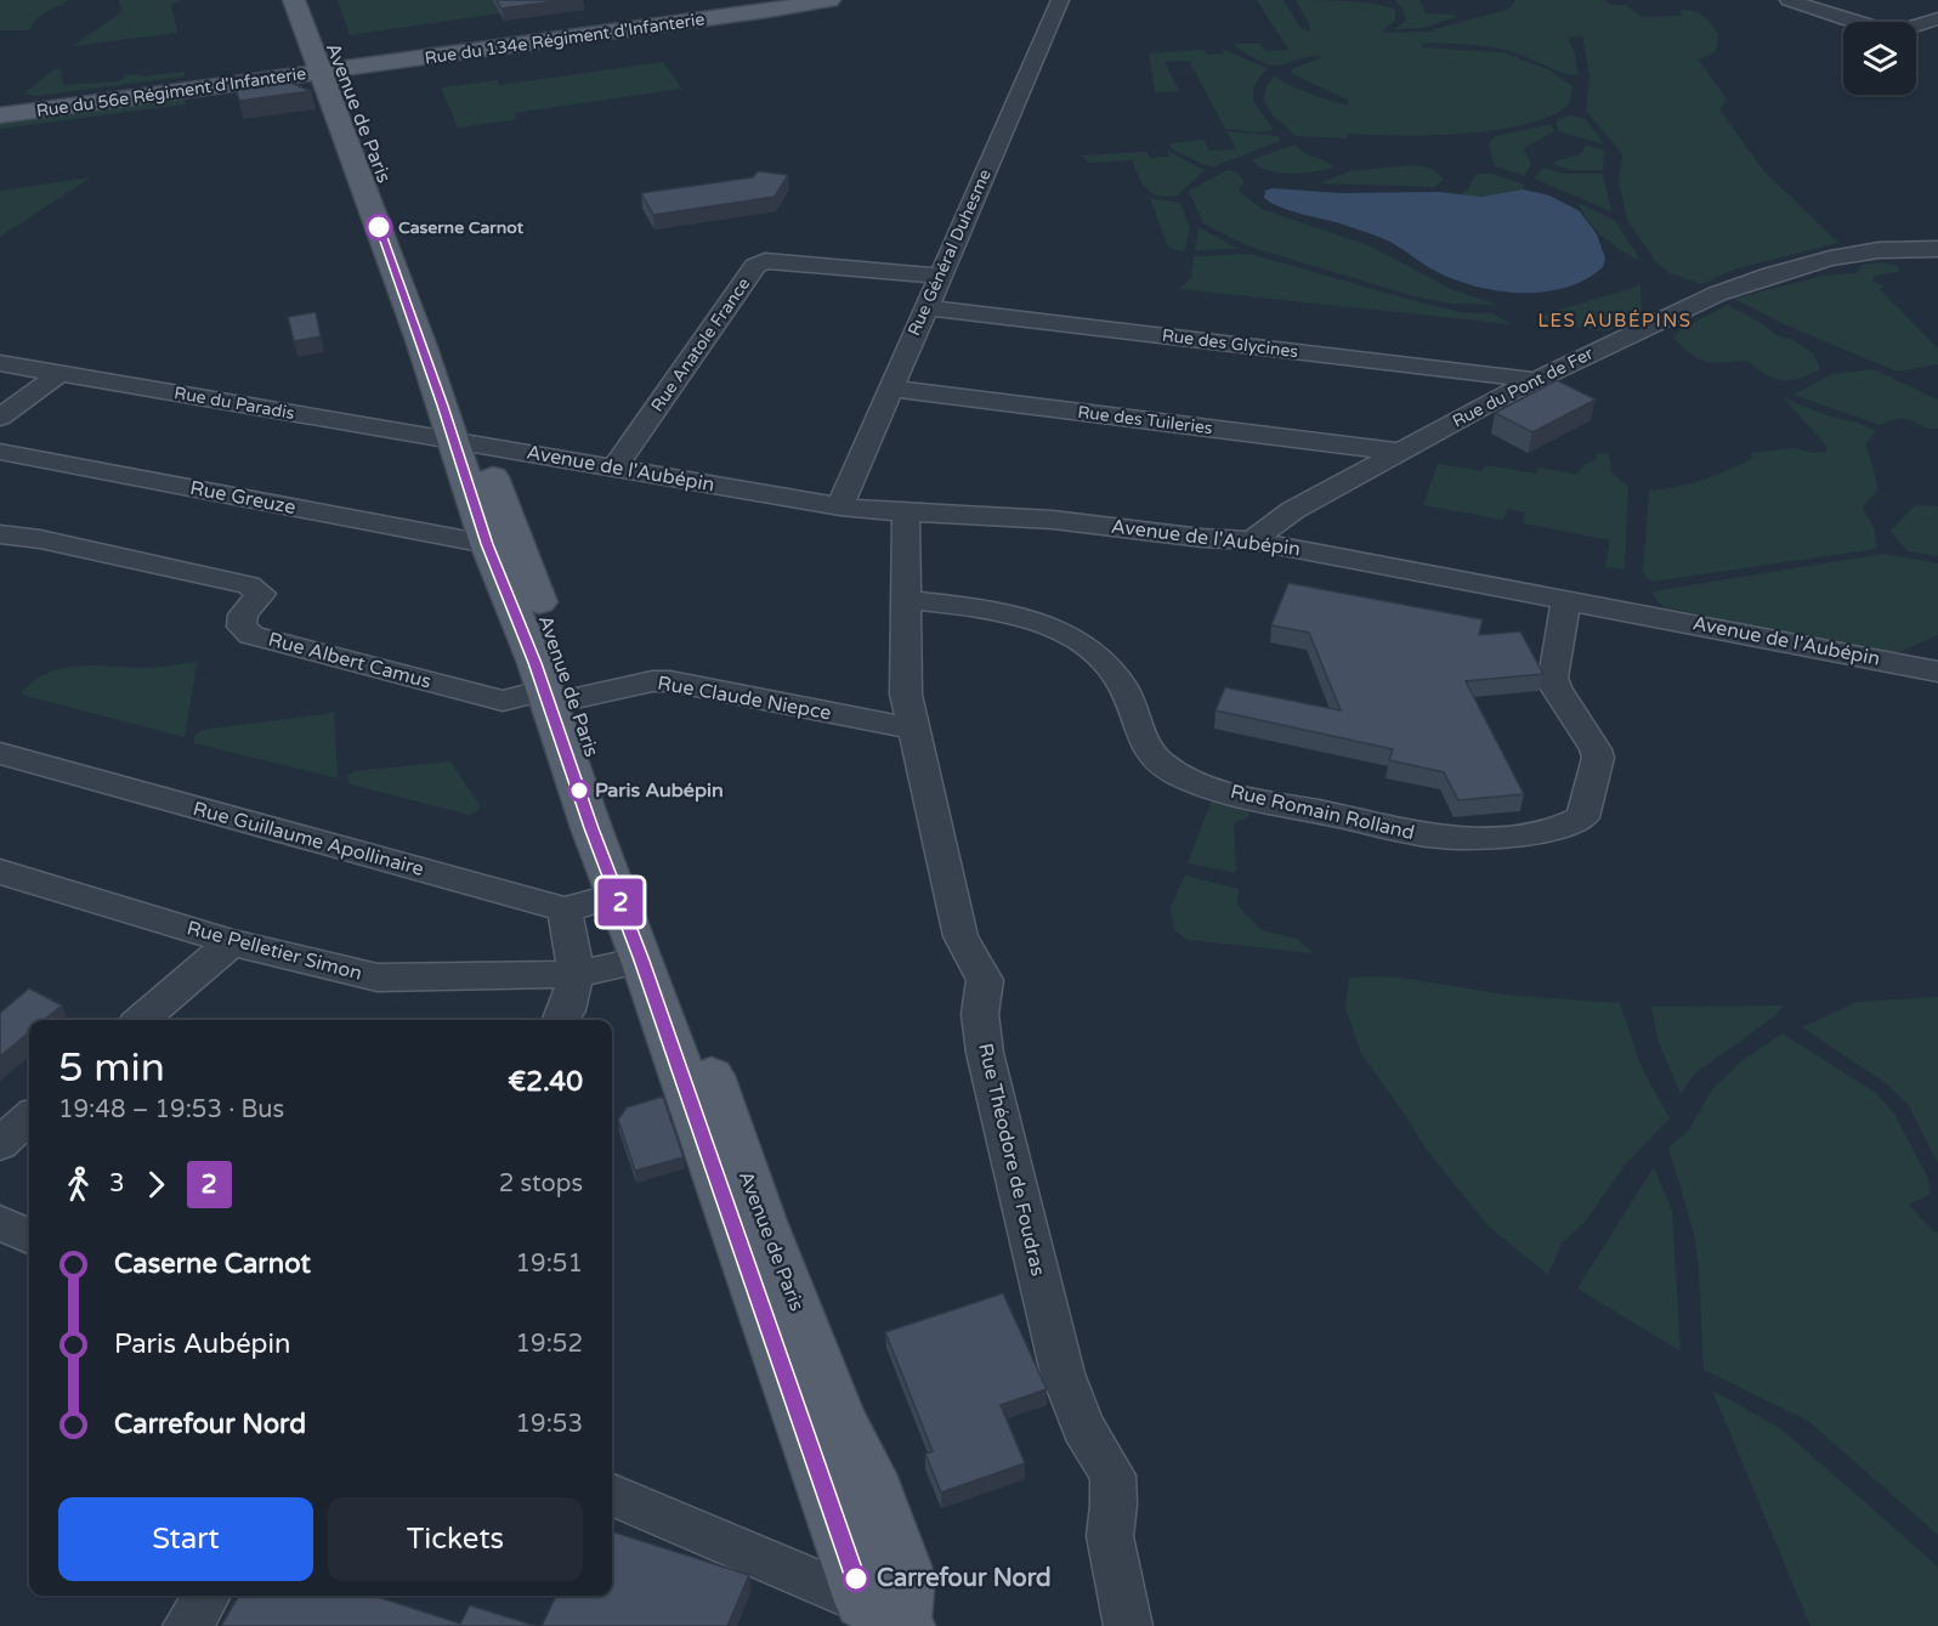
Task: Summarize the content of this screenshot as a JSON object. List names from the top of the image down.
{
  "streets": {
    "main road": ["Rue du 134e Régiment d'Infanterie", "Rue du 56e Régiment d'Infanterie", "Avenue de Paris"],
    "street": [
      "Rue Général Duhesme",
      "Rue des Glycines",
      "Rue Anatole France",
      "Rue du Pont de Fer",
      "Rue du Paradis",
      "Rue des Tuileries",
      "Avenue de l'Aubépin",
      "Rue Greuze",
      "Rue Albert Camus",
      "Rue Claude Niepce",
      "Rue Romain Rolland",
      "Rue Guillaume Apollinaire",
      "Rue Pelletier Simon",
      "Rue Théodore de Foudras"
    ]
  },
  "crossings": [
    ["Rue du 134e Régiment d'Infanterie", "Rue du 56e Régiment d'Infanterie"],
    ["Rue du 134e Régiment d'Infanterie", "Avenue de Paris"],
    ["Rue du 56e Régiment d'Infanterie", "Avenue de Paris"],
    ["Avenue de Paris", "Rue du Paradis"],
    ["Avenue de Paris", "Avenue de l'Aubépin"],
    ["Avenue de Paris", "Rue Greuze"],
    ["Avenue de Paris", "Rue Albert Camus"],
    ["Avenue de Paris", "Rue Claude Niepce"],
    ["Avenue de Paris", "Rue Pelletier Simon"],
    ["Rue Général Duhesme", "Rue des Glycines"],
    ["Rue Général Duhesme", "Rue Anatole France"],
    ["Rue Général Duhesme", "Rue des Tuileries"],
    ["Rue Général Duhesme", "Avenue de l'Aubépin"],
    ["Rue des Glycines", "Rue du Pont de Fer"],
    ["Rue Anatole France", "Avenue de l'Aubépin"],
    ["Rue du Pont de Fer", "Rue des Tuileries"],
    ["Rue du Pont de Fer", "Avenue de l'Aubépin"],
    ["Rue du Paradis", "Avenue de l'Aubépin"],
    ["Avenue de l'Aubépin", "Rue Romain Rolland"],
    ["Avenue de l'Aubépin", "Rue Théodore de Foudras"],
    ["Rue Albert Camus", "Rue Claude Niepce"],
    ["Rue Claude Niepce", "Rue Théodore de Foudras"],
    ["Rue Romain Rolland", "Rue Théodore de Foudras"]
  ],
  "districts": ["LES AUBÉPINS"],
  "places": ["Caserne Carnot", "Paris Aubépin", "Carrefour Nord"],
  "lines": ["bus line 2"],
  "page": {
    "on_map": "2",
    "heading": ["5 min", "19:48 – 19:53 · Bus", "€2.40"],
    "legs": ["3", "2", "2 stops"],
    "list": [
      {
        "name": "Caserne Carnot",
        "value": "19:51"
      },
      {
        "name": "Paris Aubépin",
        "value": "19:52"
      },
      {
        "name": "Carrefour Nord",
        "value": "19:53"
      }
    ],
    "buttons": ["Start", "Tickets"]
  }
}
